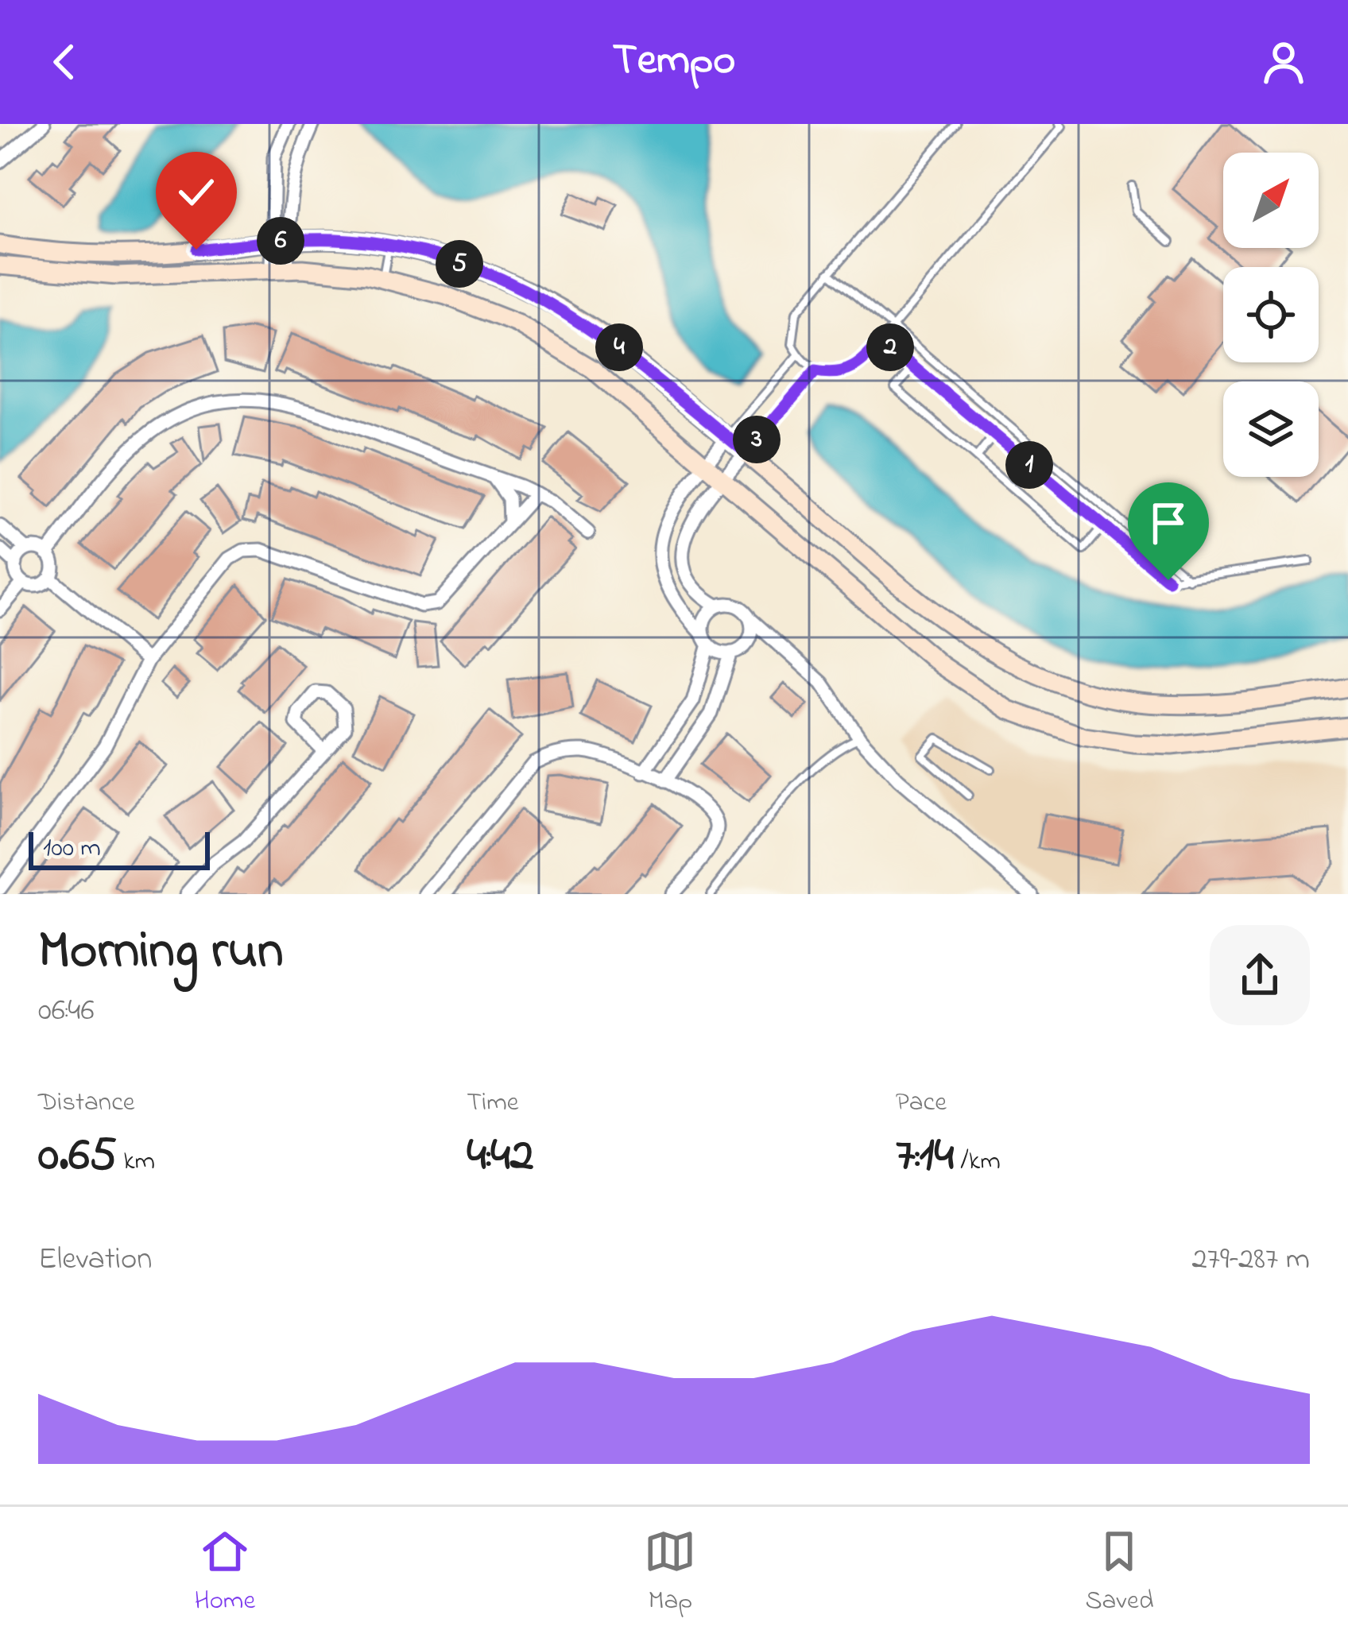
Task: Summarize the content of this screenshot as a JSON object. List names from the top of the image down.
{
  "scale_bar": "100 m",
  "north": "top right",
  "page": {
    "header": "Tempo",
    "pins": [
      "6",
      "5",
      "2",
      "4",
      "3",
      "1"
    ],
    "scale": "100 m",
    "heading": ["Morning run", "06:46"],
    "stats": [
      ["Distance", "0.65 km"],
      ["Time", "4:42"],
      ["Pace", "7:14 /km"]
    ],
    "chart": ["Elevation", "279–287 m"],
    "tabs": ["Home", "Map", "Saved"]
  }
}
